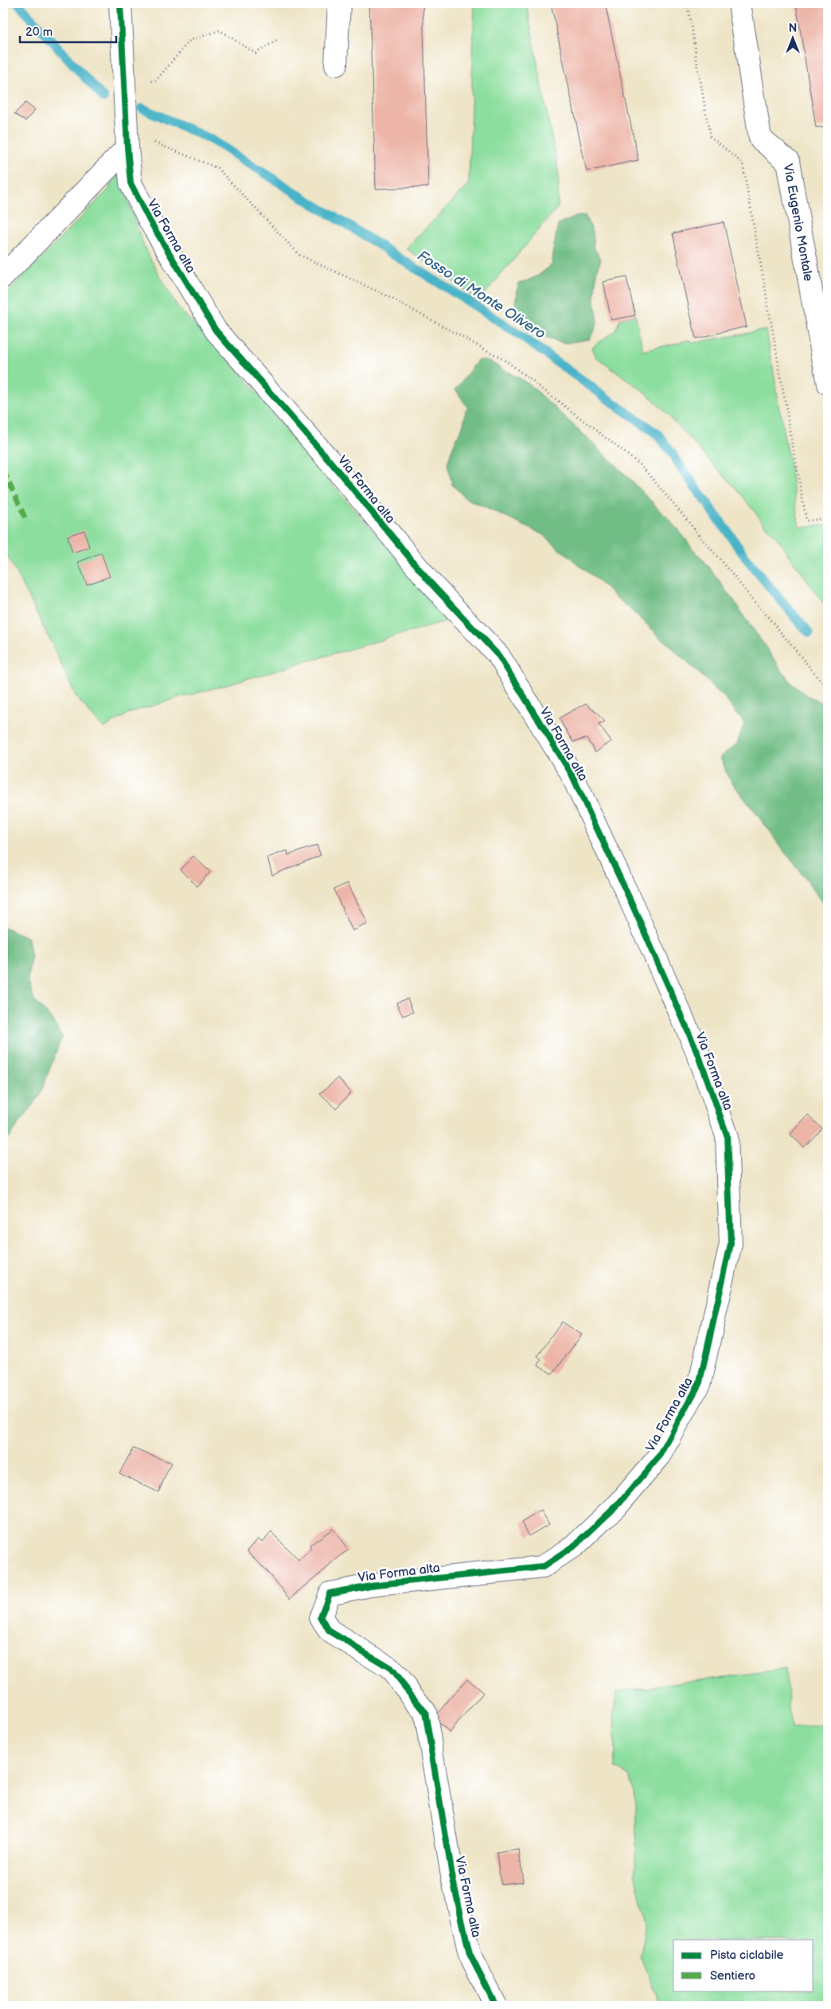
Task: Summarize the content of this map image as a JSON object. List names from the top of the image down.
{
  "streets": {
    "street": ["Via Eugenio Montale", "Via Forma alta"]
  },
  "water": ["Fosso di Monte Olivero"],
  "legend": ["Pista ciclabile", "Sentiero"],
  "scale_bar": "20 m",
  "north": "top"
}
